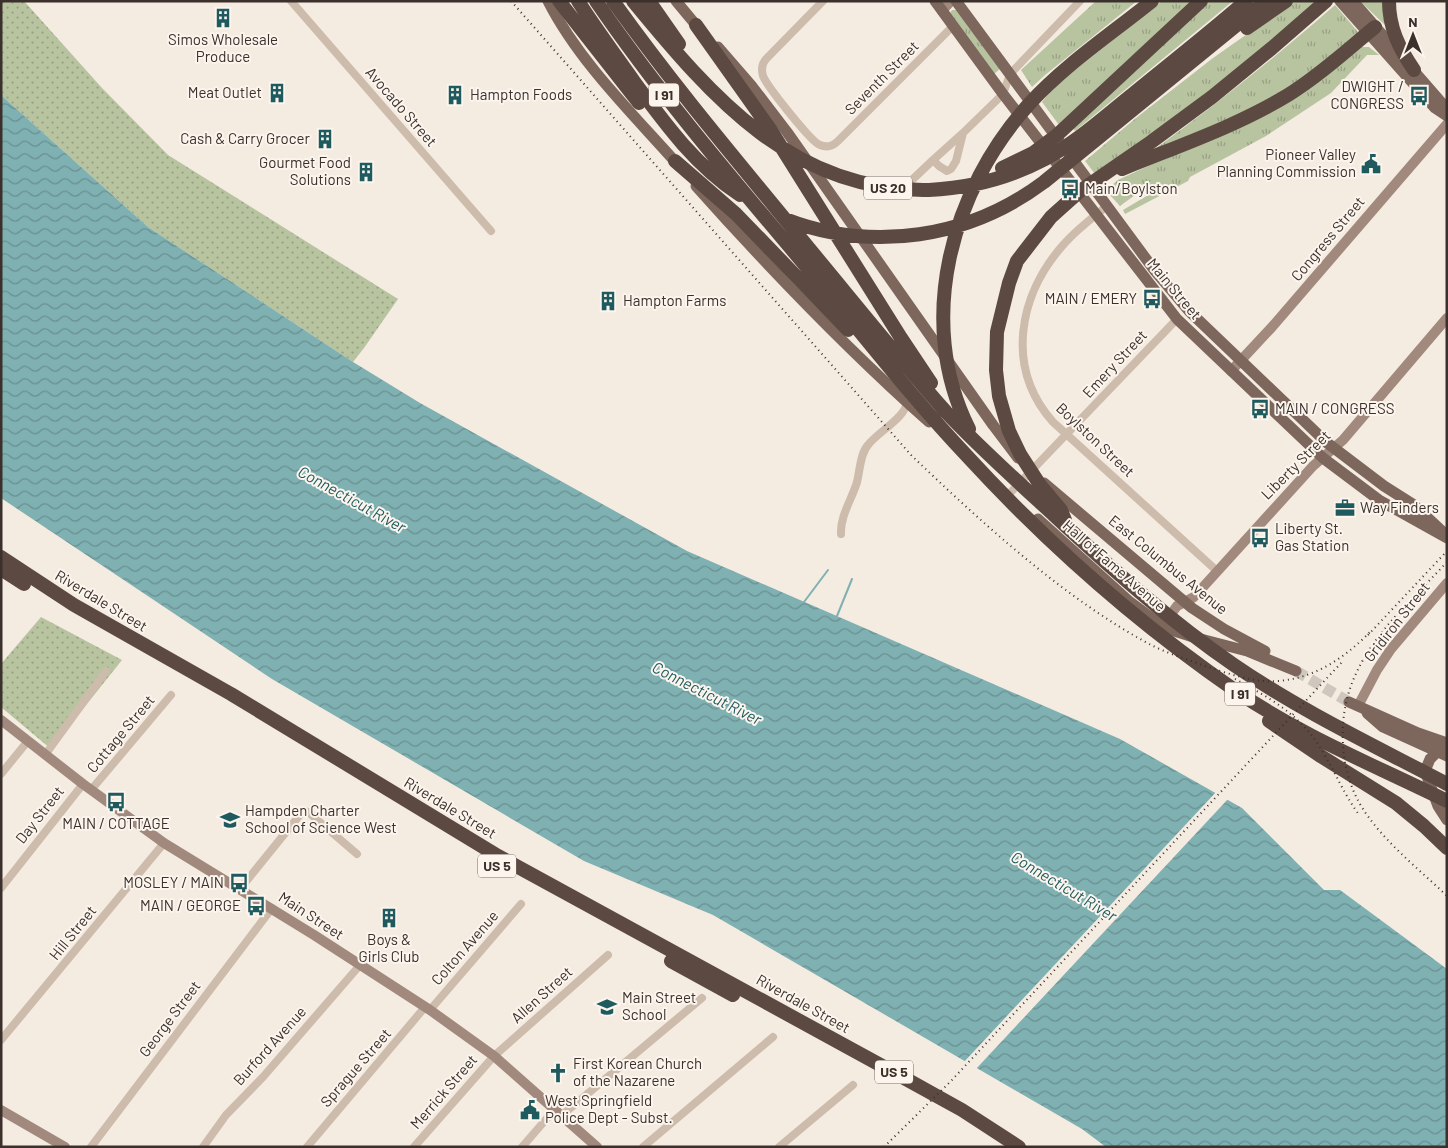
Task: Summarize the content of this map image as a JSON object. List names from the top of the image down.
{
  "streets": {
    "highway": [
      "I 91",
      "US 20",
      "Riverdale Street",
      "US 5"
    ],
    "main road": [
      "Congress Street",
      "Main Street",
      "Liberty Street",
      "East Columbus Avenue",
      "Hall of Fame Avenue",
      "Gridiron Street"
    ],
    "street": [
      "Seventh Street",
      "Avocado Street",
      "Emery Street",
      "Boylston Street",
      "Cottage Street",
      "Day Street",
      "Hill Street",
      "Colton Avenue",
      "Allen Street",
      "George Street",
      "Burford Avenue",
      "Sprague Street",
      "Merrick Street"
    ]
  },
  "crossings": [
    ["Seventh Street", "Main Street"],
    ["I 91", "Hall of Fame Avenue"],
    ["Congress Street", "Main Street"],
    ["Main Street", "Emery Street"],
    ["Main Street", "Boylston Street"],
    ["Main Street", "Liberty Street"],
    ["Main Street", "Cottage Street"],
    ["Main Street", "Day Street"],
    ["Main Street", "Hill Street"],
    ["Main Street", "Colton Avenue"],
    ["Main Street", "Allen Street"],
    ["Main Street", "George Street"],
    ["Main Street", "Burford Avenue"],
    ["Main Street", "Sprague Street"],
    ["Main Street", "Merrick Street"],
    ["Emery Street", "Boylston Street"],
    ["Emery Street", "East Columbus Avenue"],
    ["Emery Street", "Hall of Fame Avenue"],
    ["Boylston Street", "Liberty Street"],
    ["Liberty Street", "East Columbus Avenue"],
    ["Liberty Street", "Hall of Fame Avenue"],
    ["East Columbus Avenue", "Hall of Fame Avenue"],
    ["Colton Avenue", "Sprague Street"],
    ["Allen Street", "Merrick Street"]
  ],
  "water": ["Connecticut River"],
  "places": {
    "building": [
      "Simos Wholesale Produce",
      "Meat Outlet",
      "Hampton Foods",
      "Cash & Carry Grocer",
      "Gourmet Food Solutions",
      "Hampton Farms",
      "Boys & Girls Club"
    ],
    "bus stop": [
      "DWIGHT / CONGRESS",
      "Main/Boylston",
      "MAIN / EMERY",
      "MAIN / CONGRESS",
      "Liberty St. Gas Station",
      "MAIN / COTTAGE",
      "MOSLEY / MAIN",
      "MAIN / GEORGE"
    ],
    "public building": ["Pioneer Valley Planning Commission", "West Springfield Police Dept - Subst."],
    "office": ["Way Finders"],
    "school or university": ["Hampden Charter School of Science West", "Main Street School"],
    "church": ["First Korean Church of the Nazarene"]
  },
  "north": "top"
}
